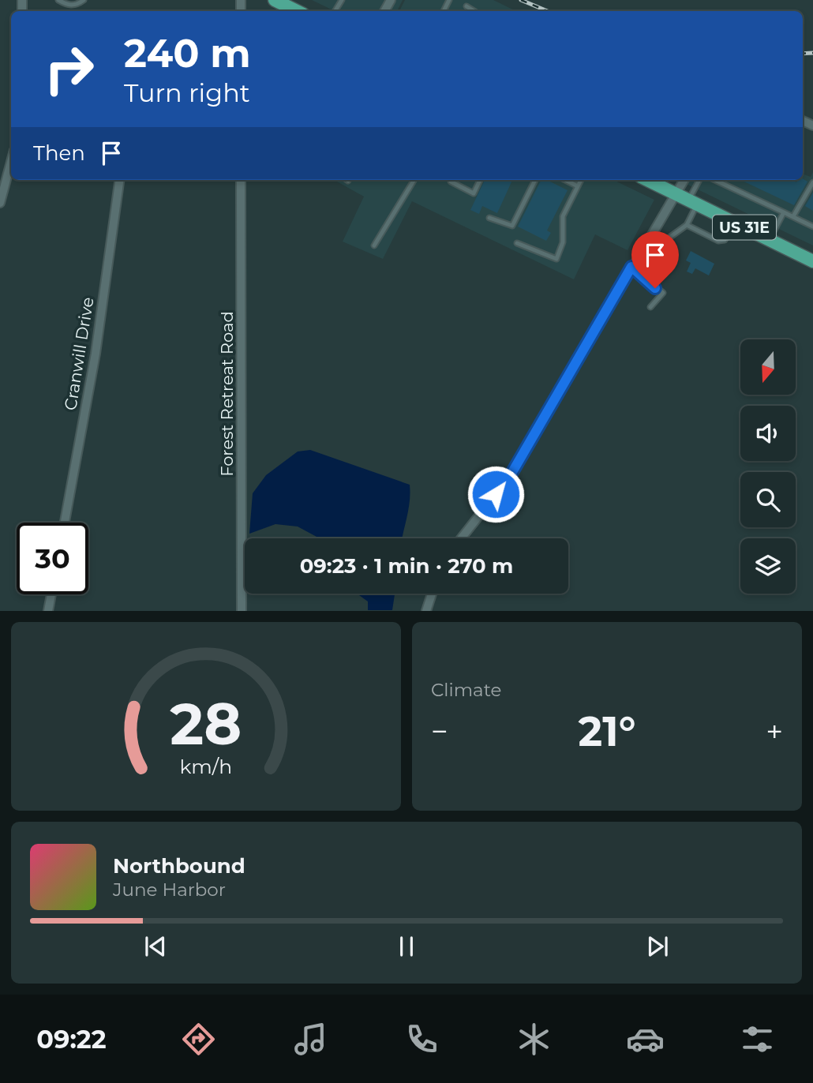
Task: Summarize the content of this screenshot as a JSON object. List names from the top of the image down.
{
  "streets": {
    "main road": ["US 31E"],
    "street": ["Cranwill Drive", "Forest Retreat Road"]
  },
  "north": "bottom",
  "page": {
    "turn": ["240 m", "Turn right"],
    "then": "Then",
    "limit": "30",
    "trip": "09:23 · 1 min · 270 m",
    "tile": "Climate",
    "heat": ["−", "21°", "+"],
    "song": ["Northbound", "June Harbor"],
    "tabs": "09:22",
    "gauge": ["28", "km/h"]
  }
}
